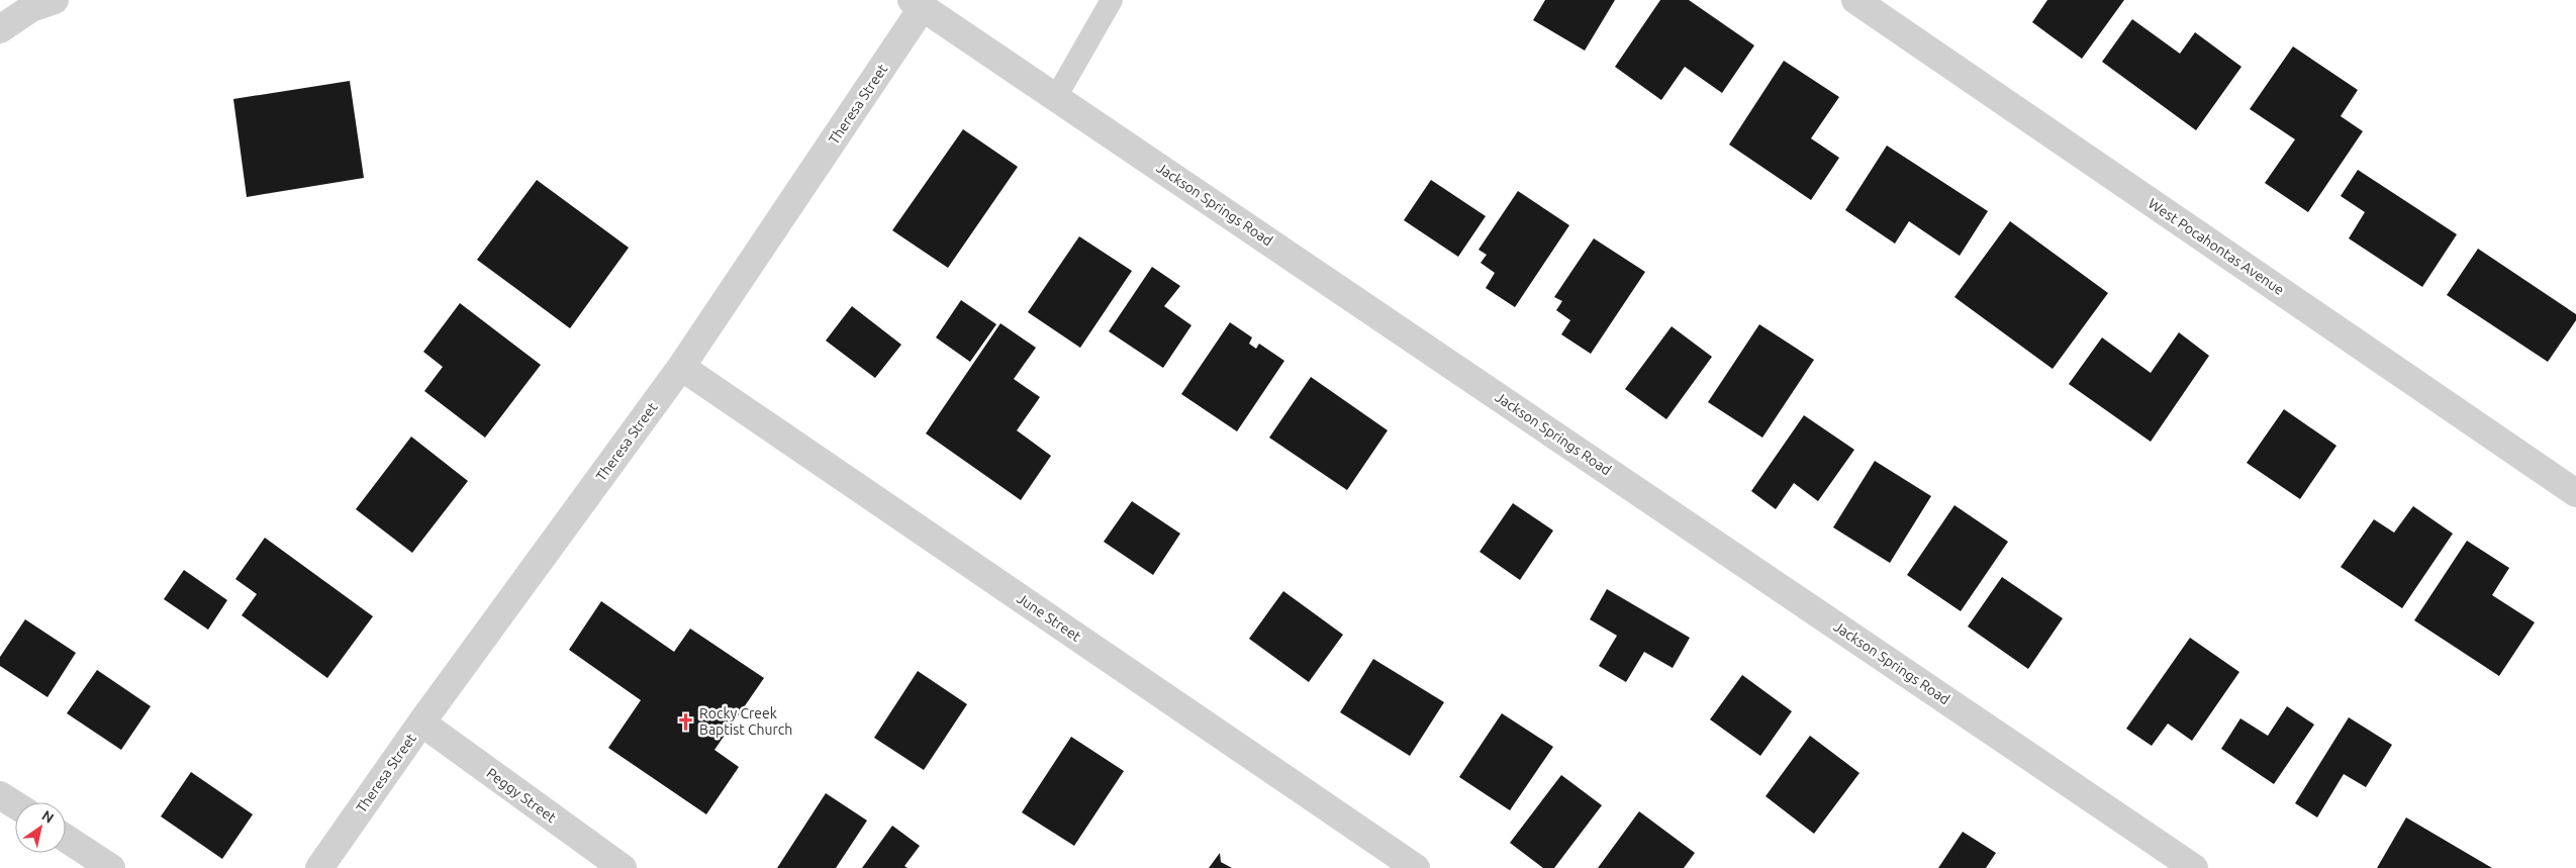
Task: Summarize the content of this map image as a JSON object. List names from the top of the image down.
{
  "streets": {
    "street": [
      "Theresa Street",
      "Jackson Springs Road",
      "West Pocahontas Avenue",
      "June Street",
      "Peggy Street"
    ]
  },
  "crossings": [
    ["Theresa Street", "Jackson Springs Road"],
    ["Theresa Street", "June Street"],
    ["Theresa Street", "Peggy Street"]
  ],
  "places": {
    "church": ["Rocky Creek Baptist Church"]
  },
  "north": "top right"
}
